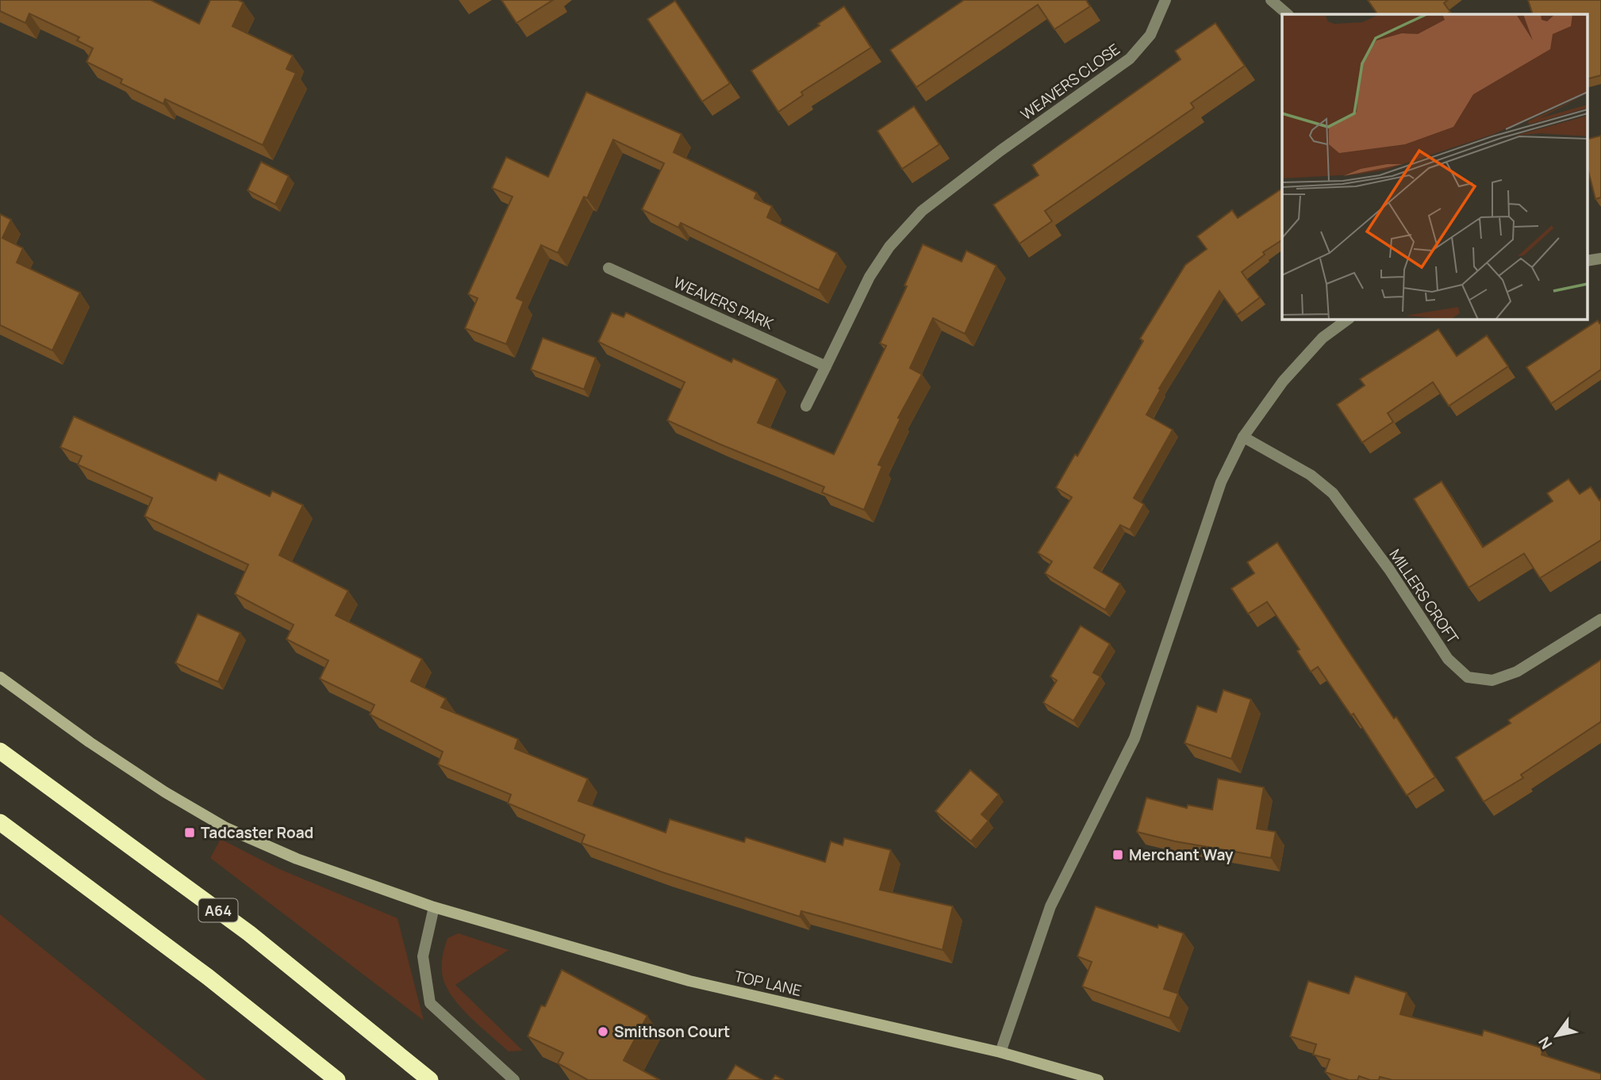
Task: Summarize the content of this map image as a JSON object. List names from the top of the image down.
{
  "streets": {
    "highway": ["A64"],
    "street": [
      "WEAVERS CLOSE",
      "WEAVERS PARK",
      "MILLERS CROFT",
      "TOP LANE"
    ]
  },
  "crossings": [
    ["WEAVERS CLOSE", "WEAVERS PARK"]
  ],
  "places": {
    "transit": ["Tadcaster Road", "Merchant Way"],
    "other": ["Smithson Court"]
  },
  "north": "bottom left"
}
